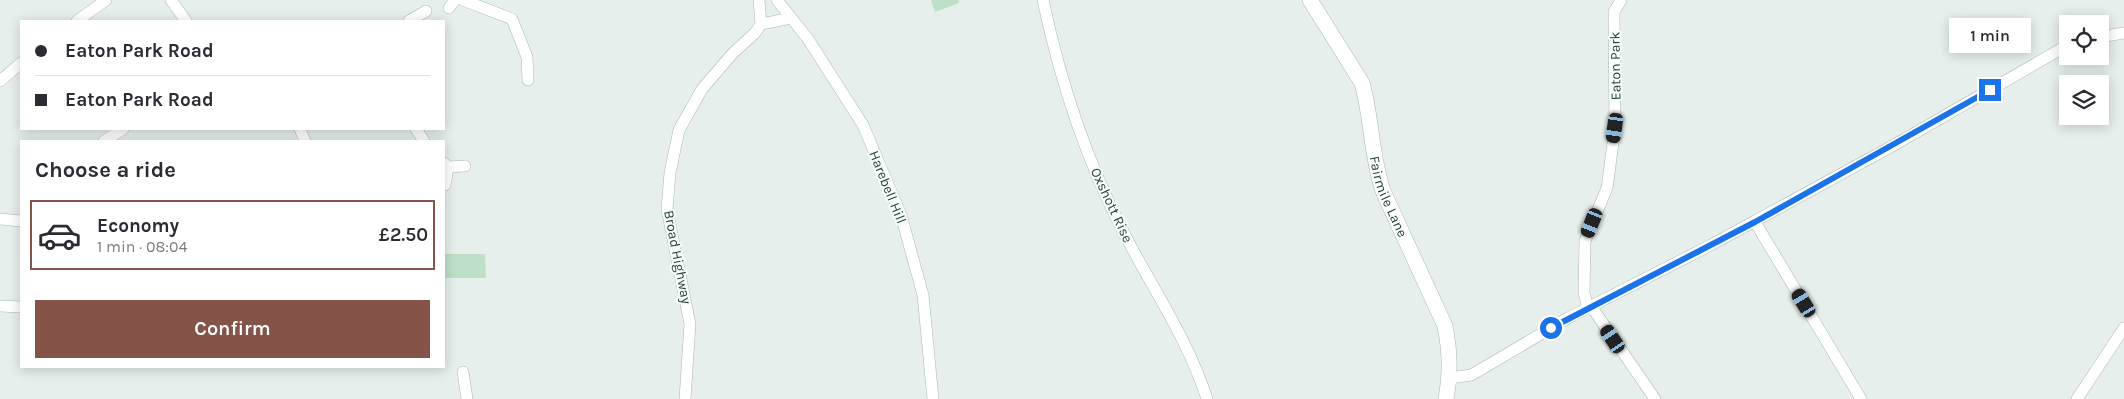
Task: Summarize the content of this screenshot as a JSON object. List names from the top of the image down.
{
  "streets": {
    "street": [
      "Eaton Park",
      "Harebell Hill",
      "Fairmile Lane",
      "Oxshott Rise",
      "Broad Highway"
    ]
  },
  "page": {
    "bubble": "1 min",
    "banner": ["Eaton Park Road", "Eaton Park Road"],
    "heading": "Choose a ride",
    "list": [
      {
        "name": "Economy",
        "note": "1 min · 08:04",
        "value": "£2.50"
      }
    ],
    "buttons": "Confirm"
  }
}
